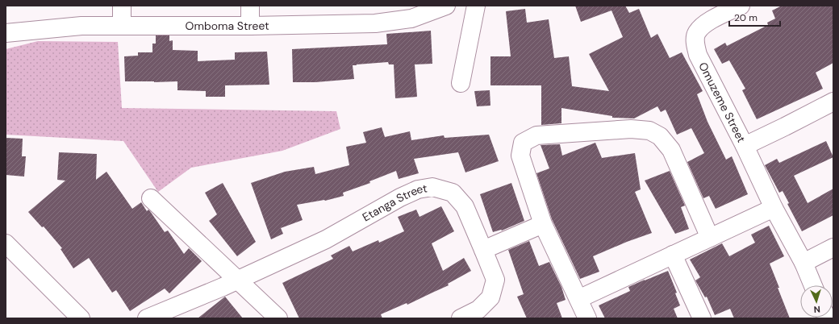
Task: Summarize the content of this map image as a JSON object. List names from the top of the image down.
{
  "streets": {
    "street": ["Omboma Street", "Omuzeme Street", "Etanga Street"]
  },
  "scale_bar": "20 m",
  "north": "bottom"
}
